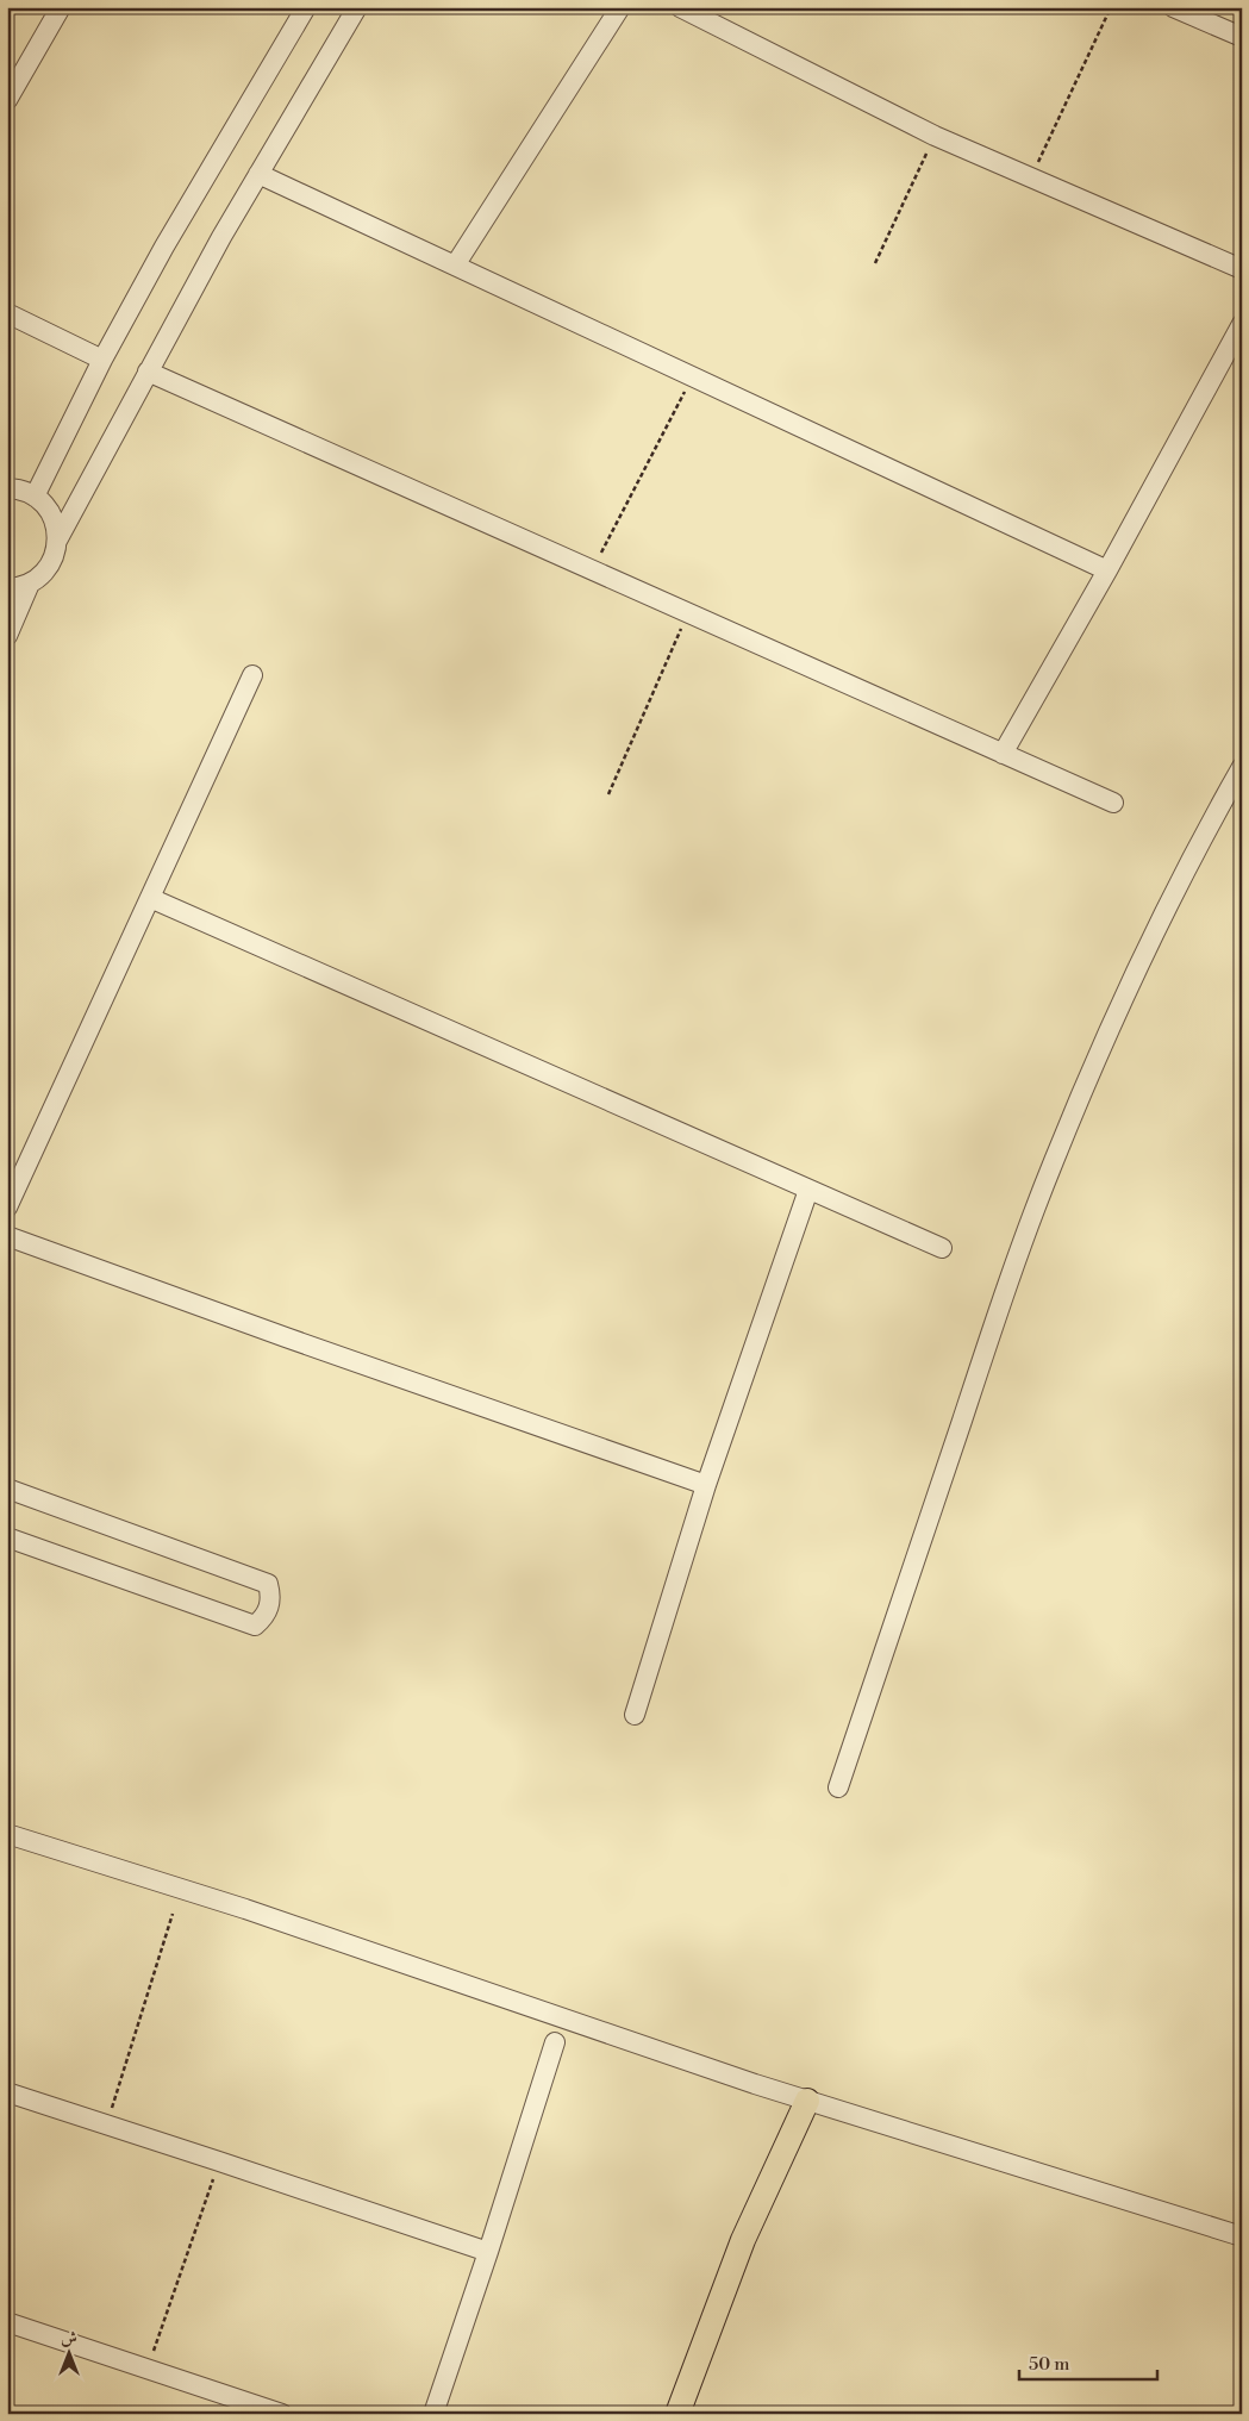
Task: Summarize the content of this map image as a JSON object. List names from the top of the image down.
{
  "scale_bar": "50 m",
  "north": "top"
}
